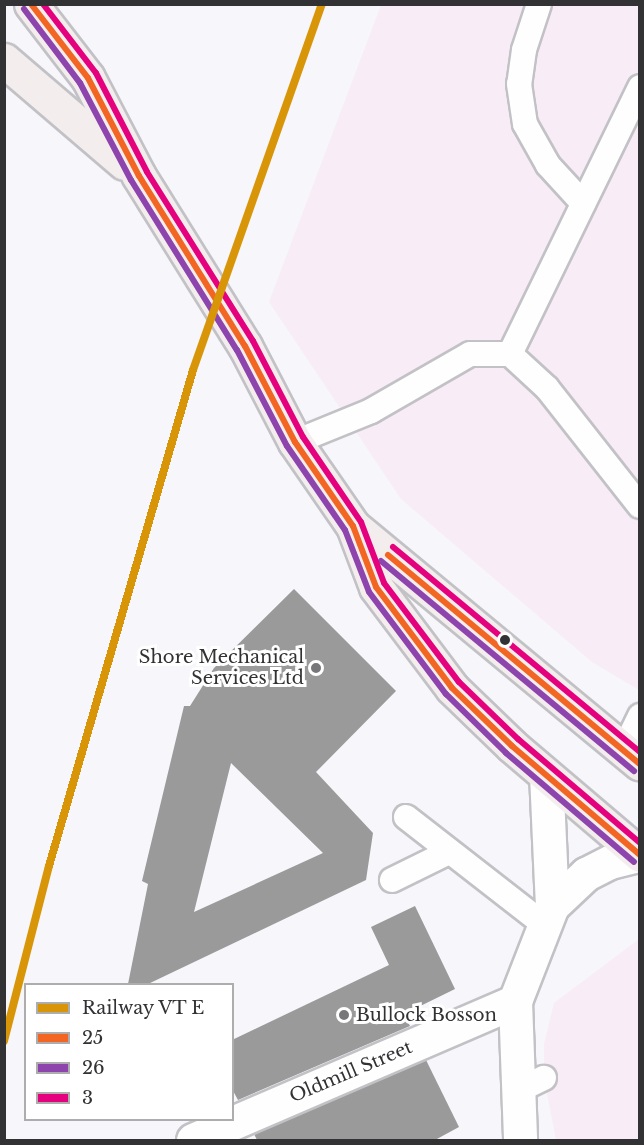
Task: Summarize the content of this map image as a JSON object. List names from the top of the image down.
{
  "streets": {
    "street": ["Oldmill Street"]
  },
  "places": ["Shore Mechanical Services Ltd", "Bullock Bosson"],
  "lines": ["transit line 25", "transit line 3", "transit line 26"],
  "legend": [
    "Railway VT E",
    "25",
    "26",
    "3"
  ]
}
